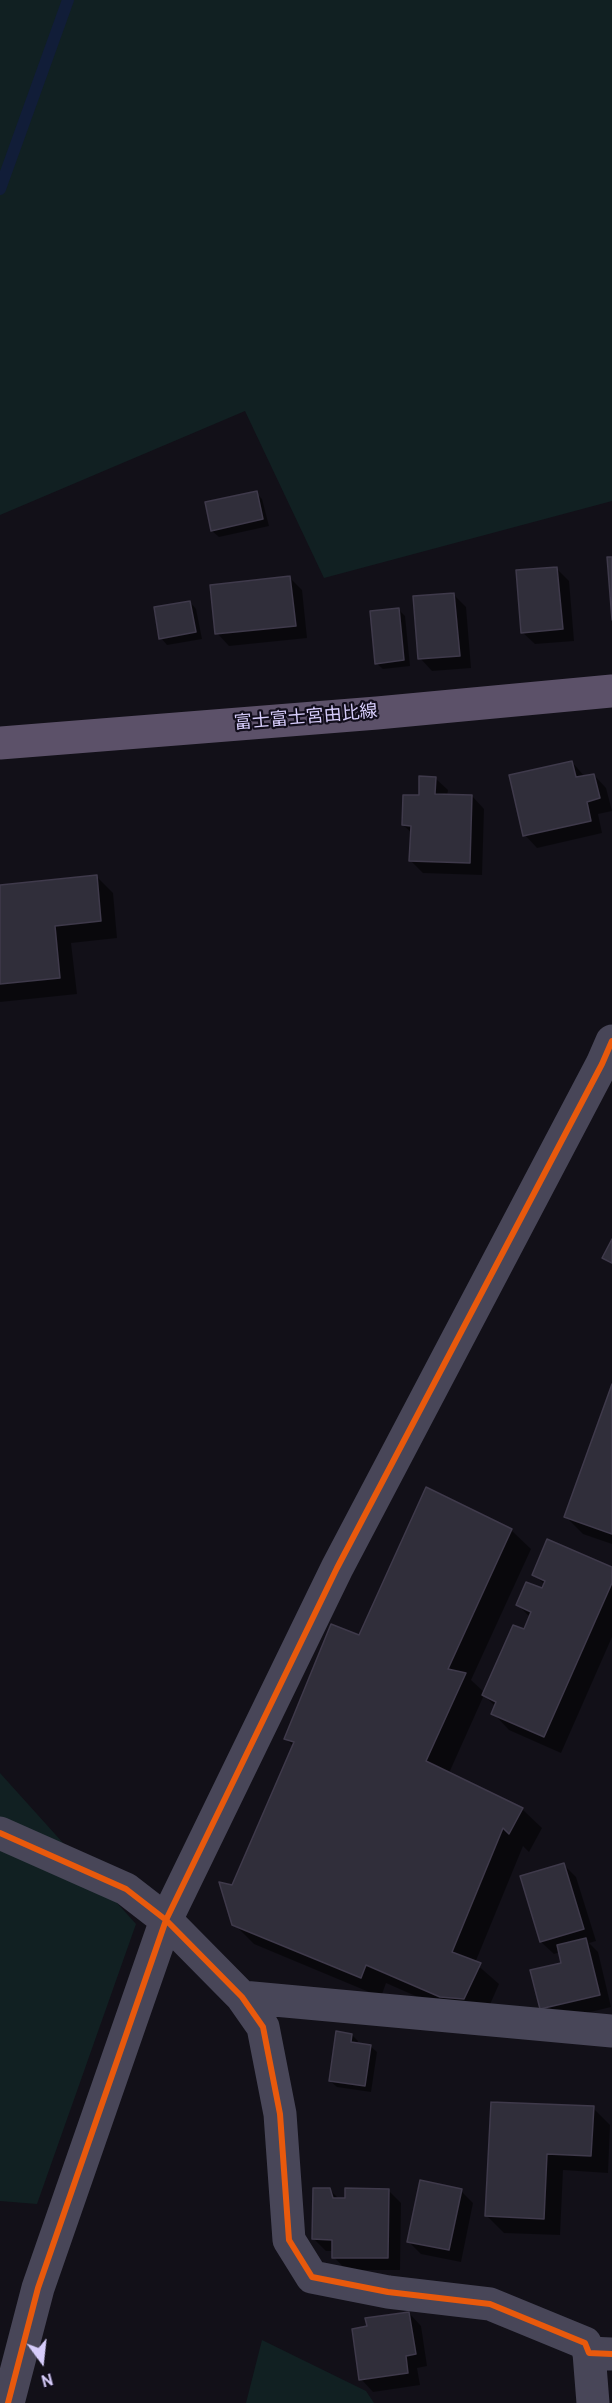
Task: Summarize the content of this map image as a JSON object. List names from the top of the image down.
{
  "streets": {
    "main road": ["富士富士宮由比線"]
  },
  "north": "bottom"
}
